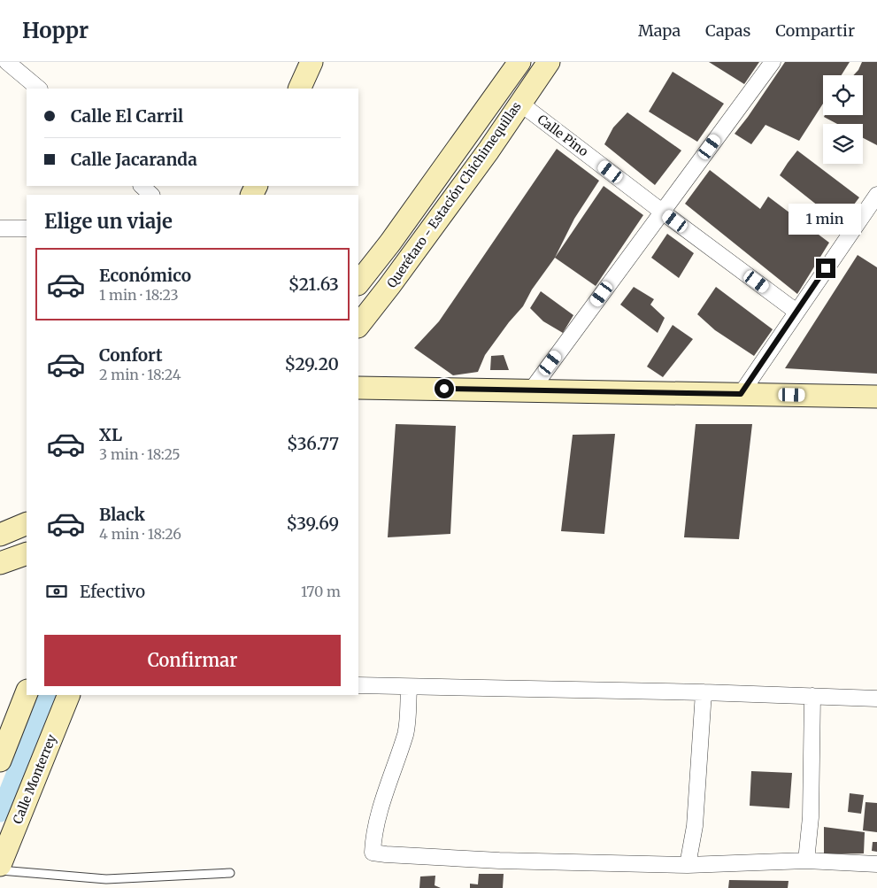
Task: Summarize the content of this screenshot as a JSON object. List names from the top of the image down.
{
  "streets": {
    "main road": ["Querétaro - Estación Chichimequillas", "Calle Monterrey"],
    "street": ["Calle Pino"]
  },
  "crossings": [
    ["Calle Pino", "Querétaro - Estación Chichimequillas"]
  ],
  "page": {
    "header": "Hoppr",
    "nav": ["Mapa", "Capas", "Compartir"],
    "banner": ["Calle El Carril", "Calle Jacaranda"],
    "heading": "Elige un viaje",
    "bubble": "1 min",
    "list": [
      {
        "name": "Económico",
        "note": "1 min · 18:23",
        "value": "$21.63"
      },
      {
        "name": "Confort",
        "note": "2 min · 18:24",
        "value": "$29.20"
      },
      {
        "name": "XL",
        "note": "3 min · 18:25",
        "value": "$36.77"
      },
      {
        "name": "Black",
        "note": "4 min · 18:26",
        "value": "$39.69"
      }
    ],
    "pay": ["Efectivo", "170 m"],
    "buttons": "Confirmar"
  }
}
